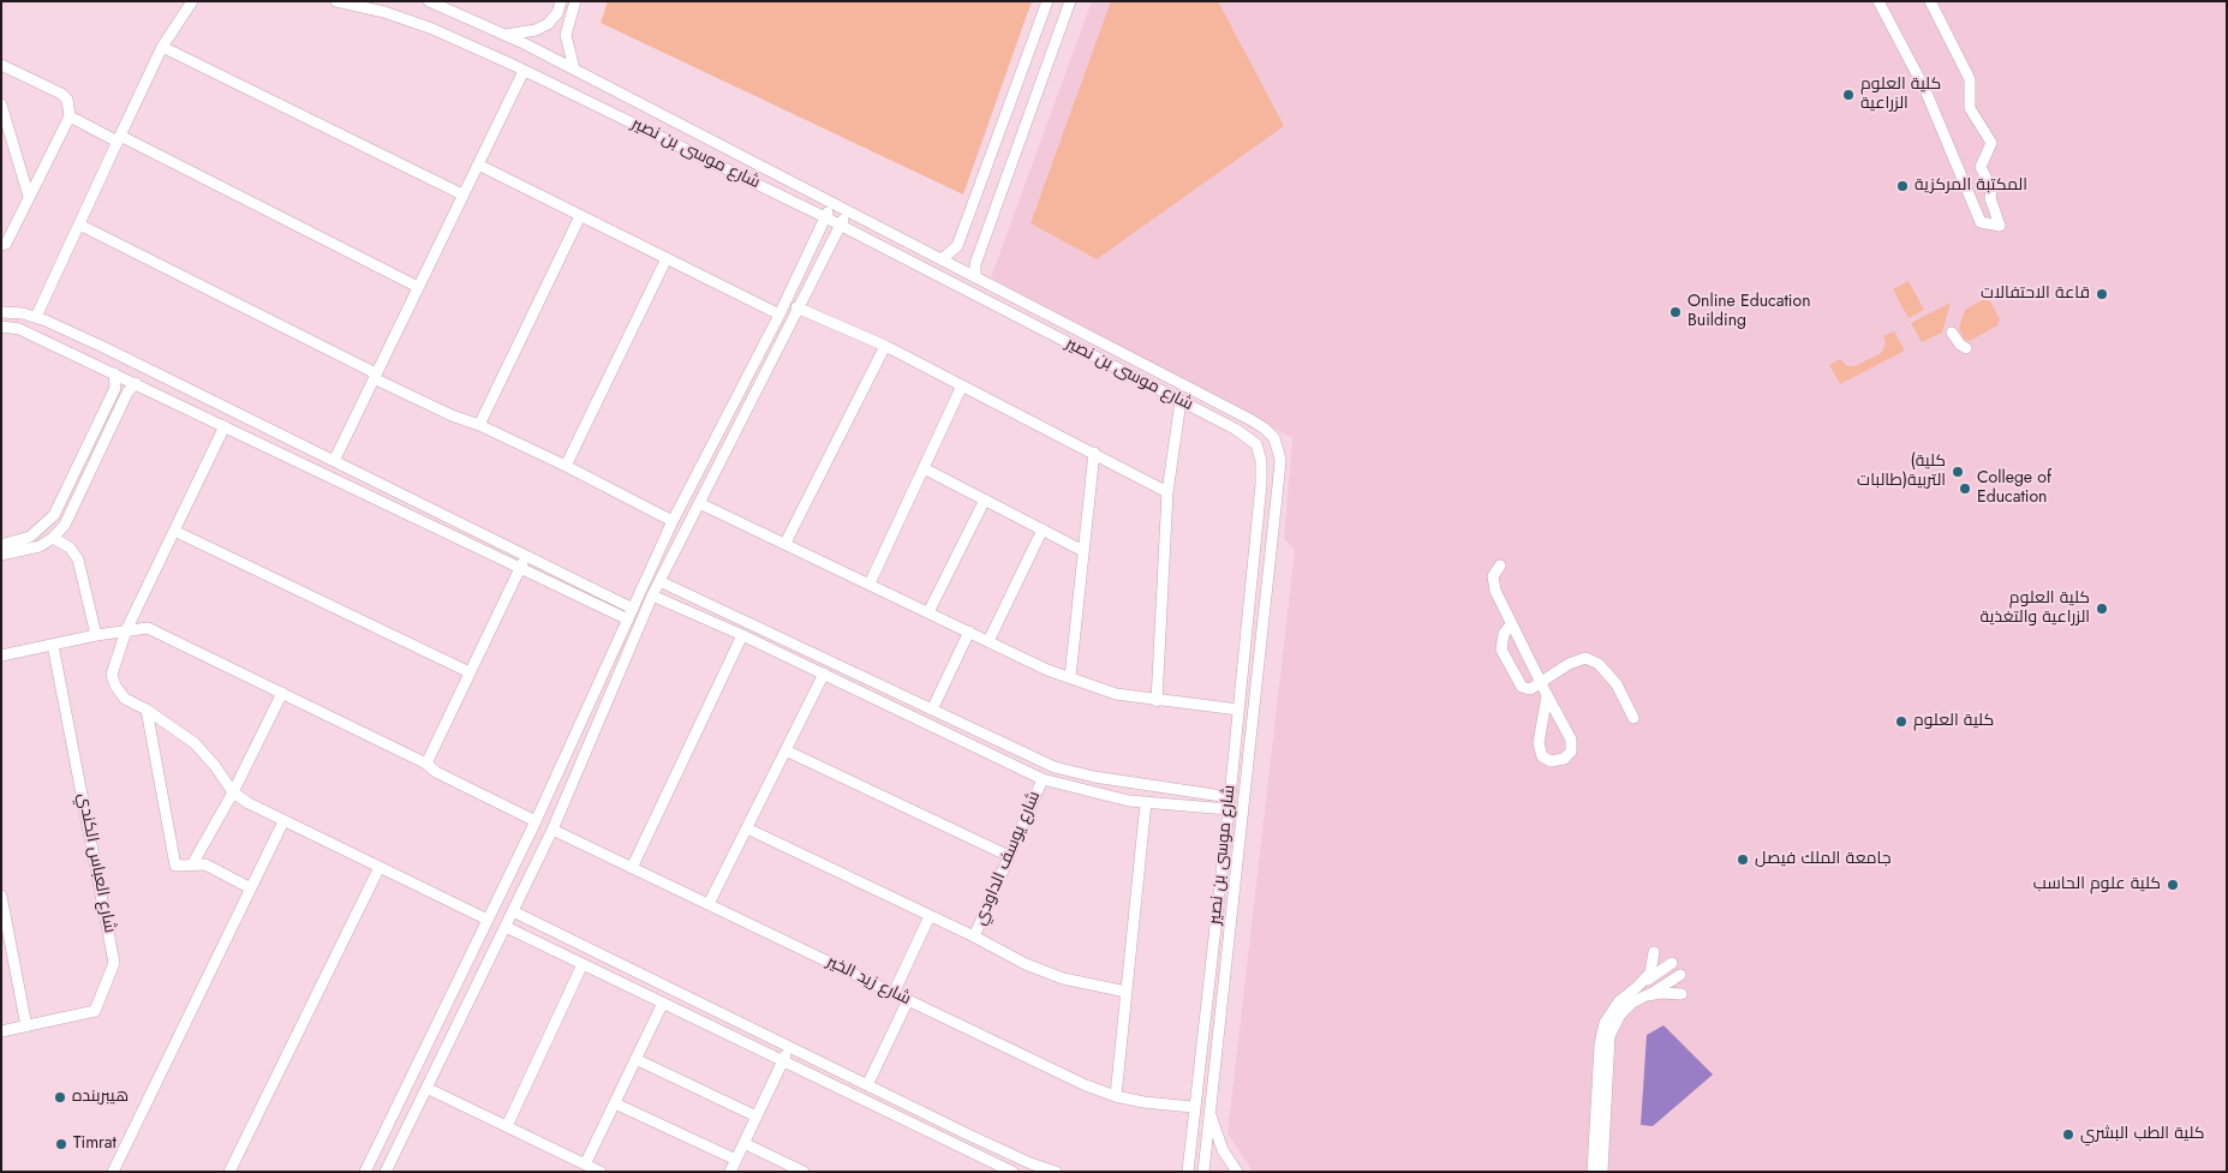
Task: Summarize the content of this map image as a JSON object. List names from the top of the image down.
{
  "streets": {
    "street": [
      "شارع موسى بن نصير",
      "شارع يوسف الداودي",
      "شارع العباس الكندي",
      "شارع زيد الخير"
    ]
  },
  "crossings": [
    ["شارع موسى بن نصير", "شارع زيد الخير"]
  ],
  "places": [
    "كلية العلوم الزراعية",
    "المكتبة المركزية",
    "قاعة الاحتفالات",
    "Online Education Building",
    "(كلية التربية(طالبات",
    "College of Education",
    "كلية العلوم الزراعية والتغذية",
    "كلية العلوم",
    "جامعة الملك فيصل",
    "كلية علوم الحاسب",
    "هيبربنده",
    "كلية الطب البشري",
    "Timrat"
  ]
}
